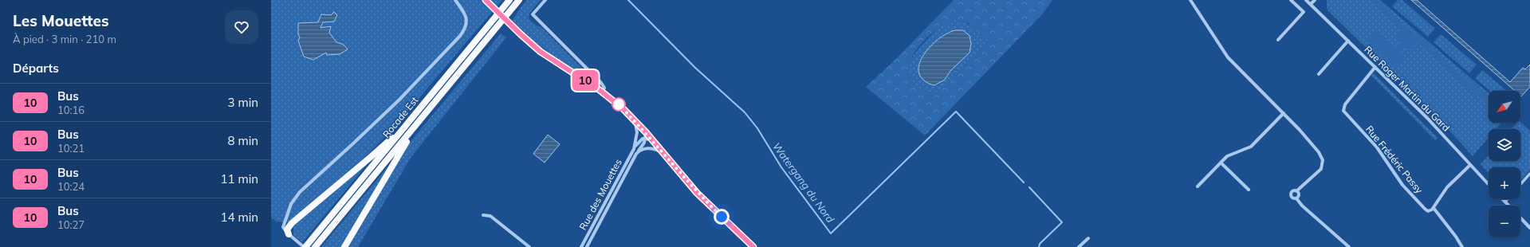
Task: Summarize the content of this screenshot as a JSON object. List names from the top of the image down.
{
  "streets": {
    "highway": ["Rocade Est"],
    "street": ["Rue Roger Martin du Gard", "Rue Frédéric Passy", "Rue des Mouettes"]
  },
  "crossings": [
    ["Rue Roger Martin du Gard", "Rue Frédéric Passy"]
  ],
  "water": ["Watergang du Nord"],
  "lines": ["bus line 10"],
  "north": "bottom left",
  "page": {
    "heading": [
      ["Les Mouettes", "À pied · 3 min · 210 m"],
      "Départs"
    ],
    "on_map": "10",
    "list": [
      {
        "mark": "10",
        "name": "Bus",
        "note": "10:16",
        "value": "3 min"
      },
      {
        "mark": "10",
        "name": "Bus",
        "note": "10:21",
        "value": "8 min"
      },
      {
        "mark": "10",
        "name": "Bus",
        "note": "10:24",
        "value": "11 min"
      },
      {
        "mark": "10",
        "name": "Bus",
        "note": "10:27",
        "value": "14 min"
      }
    ],
    "map_buttons": ["+", "−"]
  }
}
